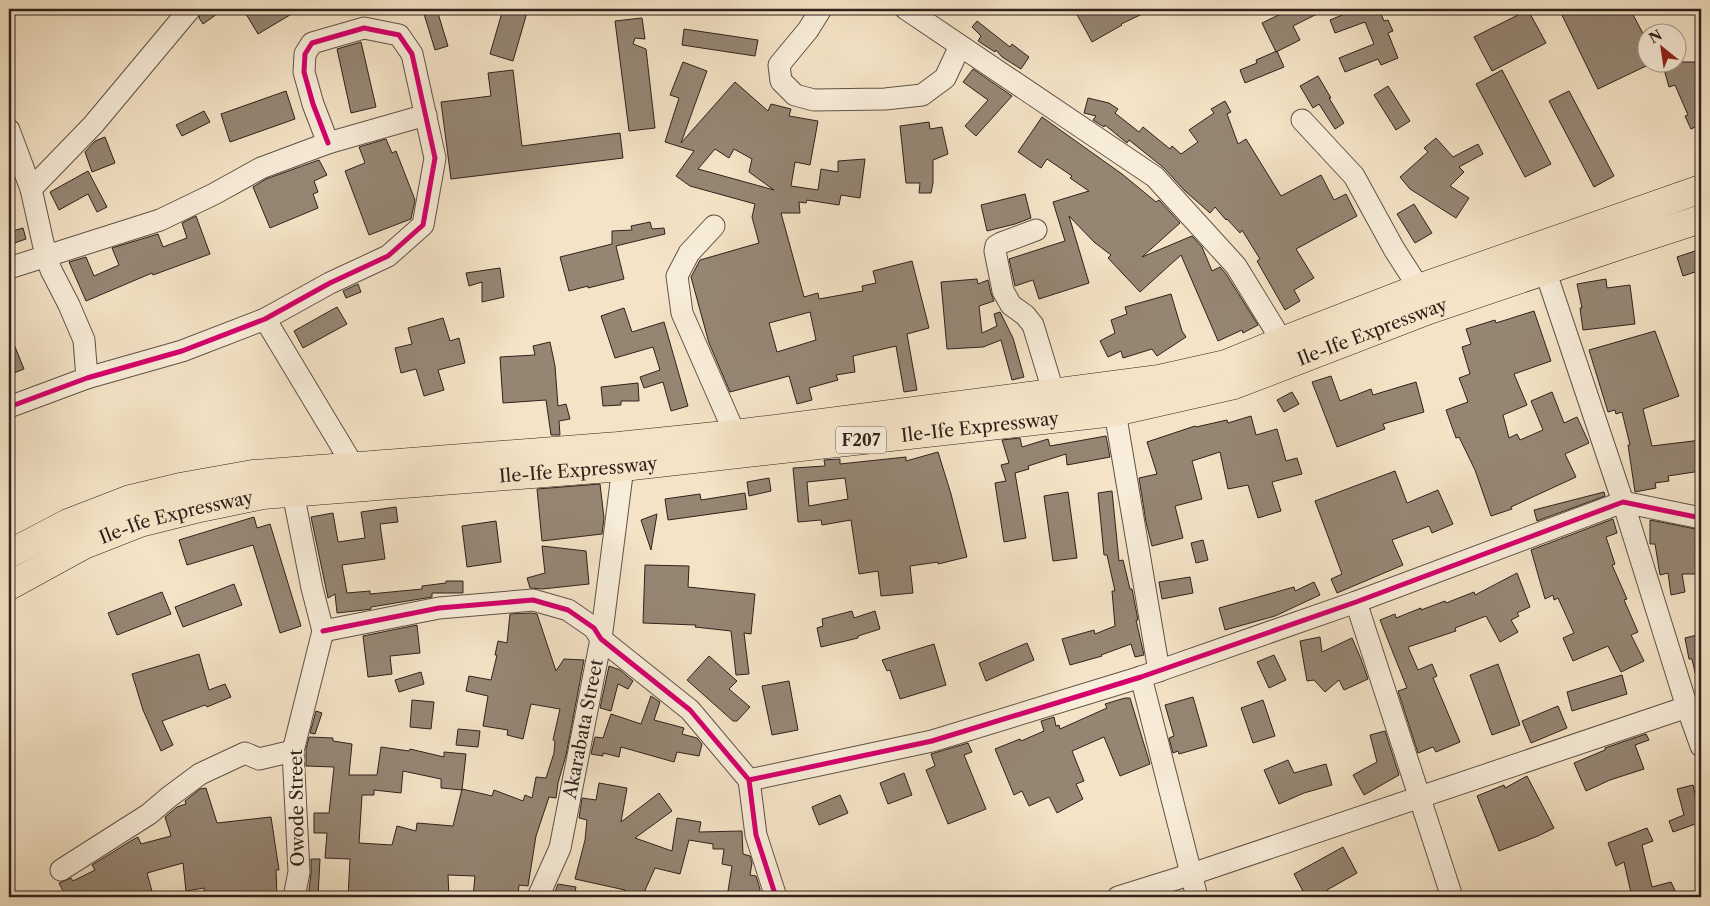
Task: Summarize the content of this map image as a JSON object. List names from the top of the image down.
{
  "streets": {
    "main road": ["Ile-Ife Expressway", "F207"],
    "street": ["Akarabata Street", "Owode Street"]
  },
  "crossings": [
    ["Ile-Ife Expressway", "Akarabata Street"],
    ["Ile-Ife Expressway", "Owode Street"]
  ],
  "north": "top left"
}
